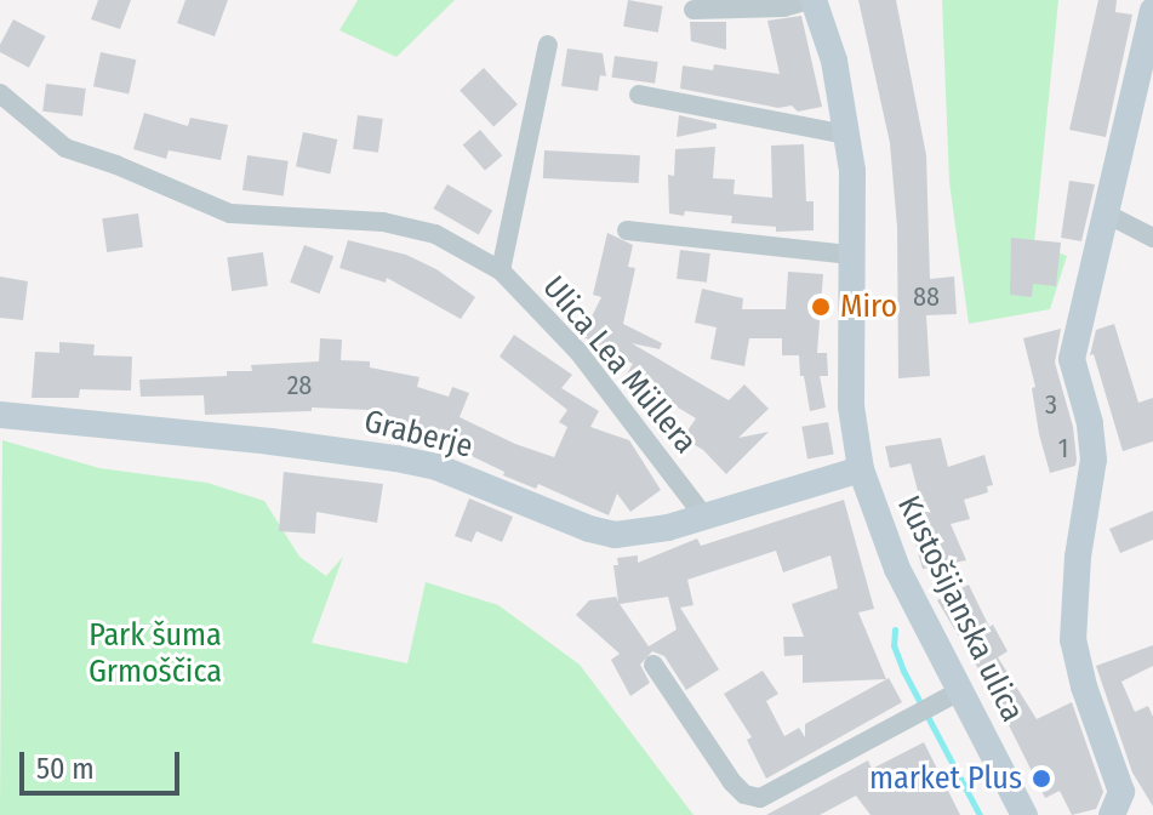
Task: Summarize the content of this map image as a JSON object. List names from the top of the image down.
{
  "streets": {
    "street": ["Ulica Lea Müllera", "Graberje", "Kustošijanska ulica"]
  },
  "crossings": [
    ["Ulica Lea Müllera", "Graberje"],
    ["Graberje", "Kustošijanska ulica"]
  ],
  "parks": ["Park šuma Grmoščica"],
  "places": ["Miro", "market Plus"],
  "house_numbers": [
    "88",
    "28",
    "3",
    "1"
  ],
  "scale_bar": "50 m"
}
